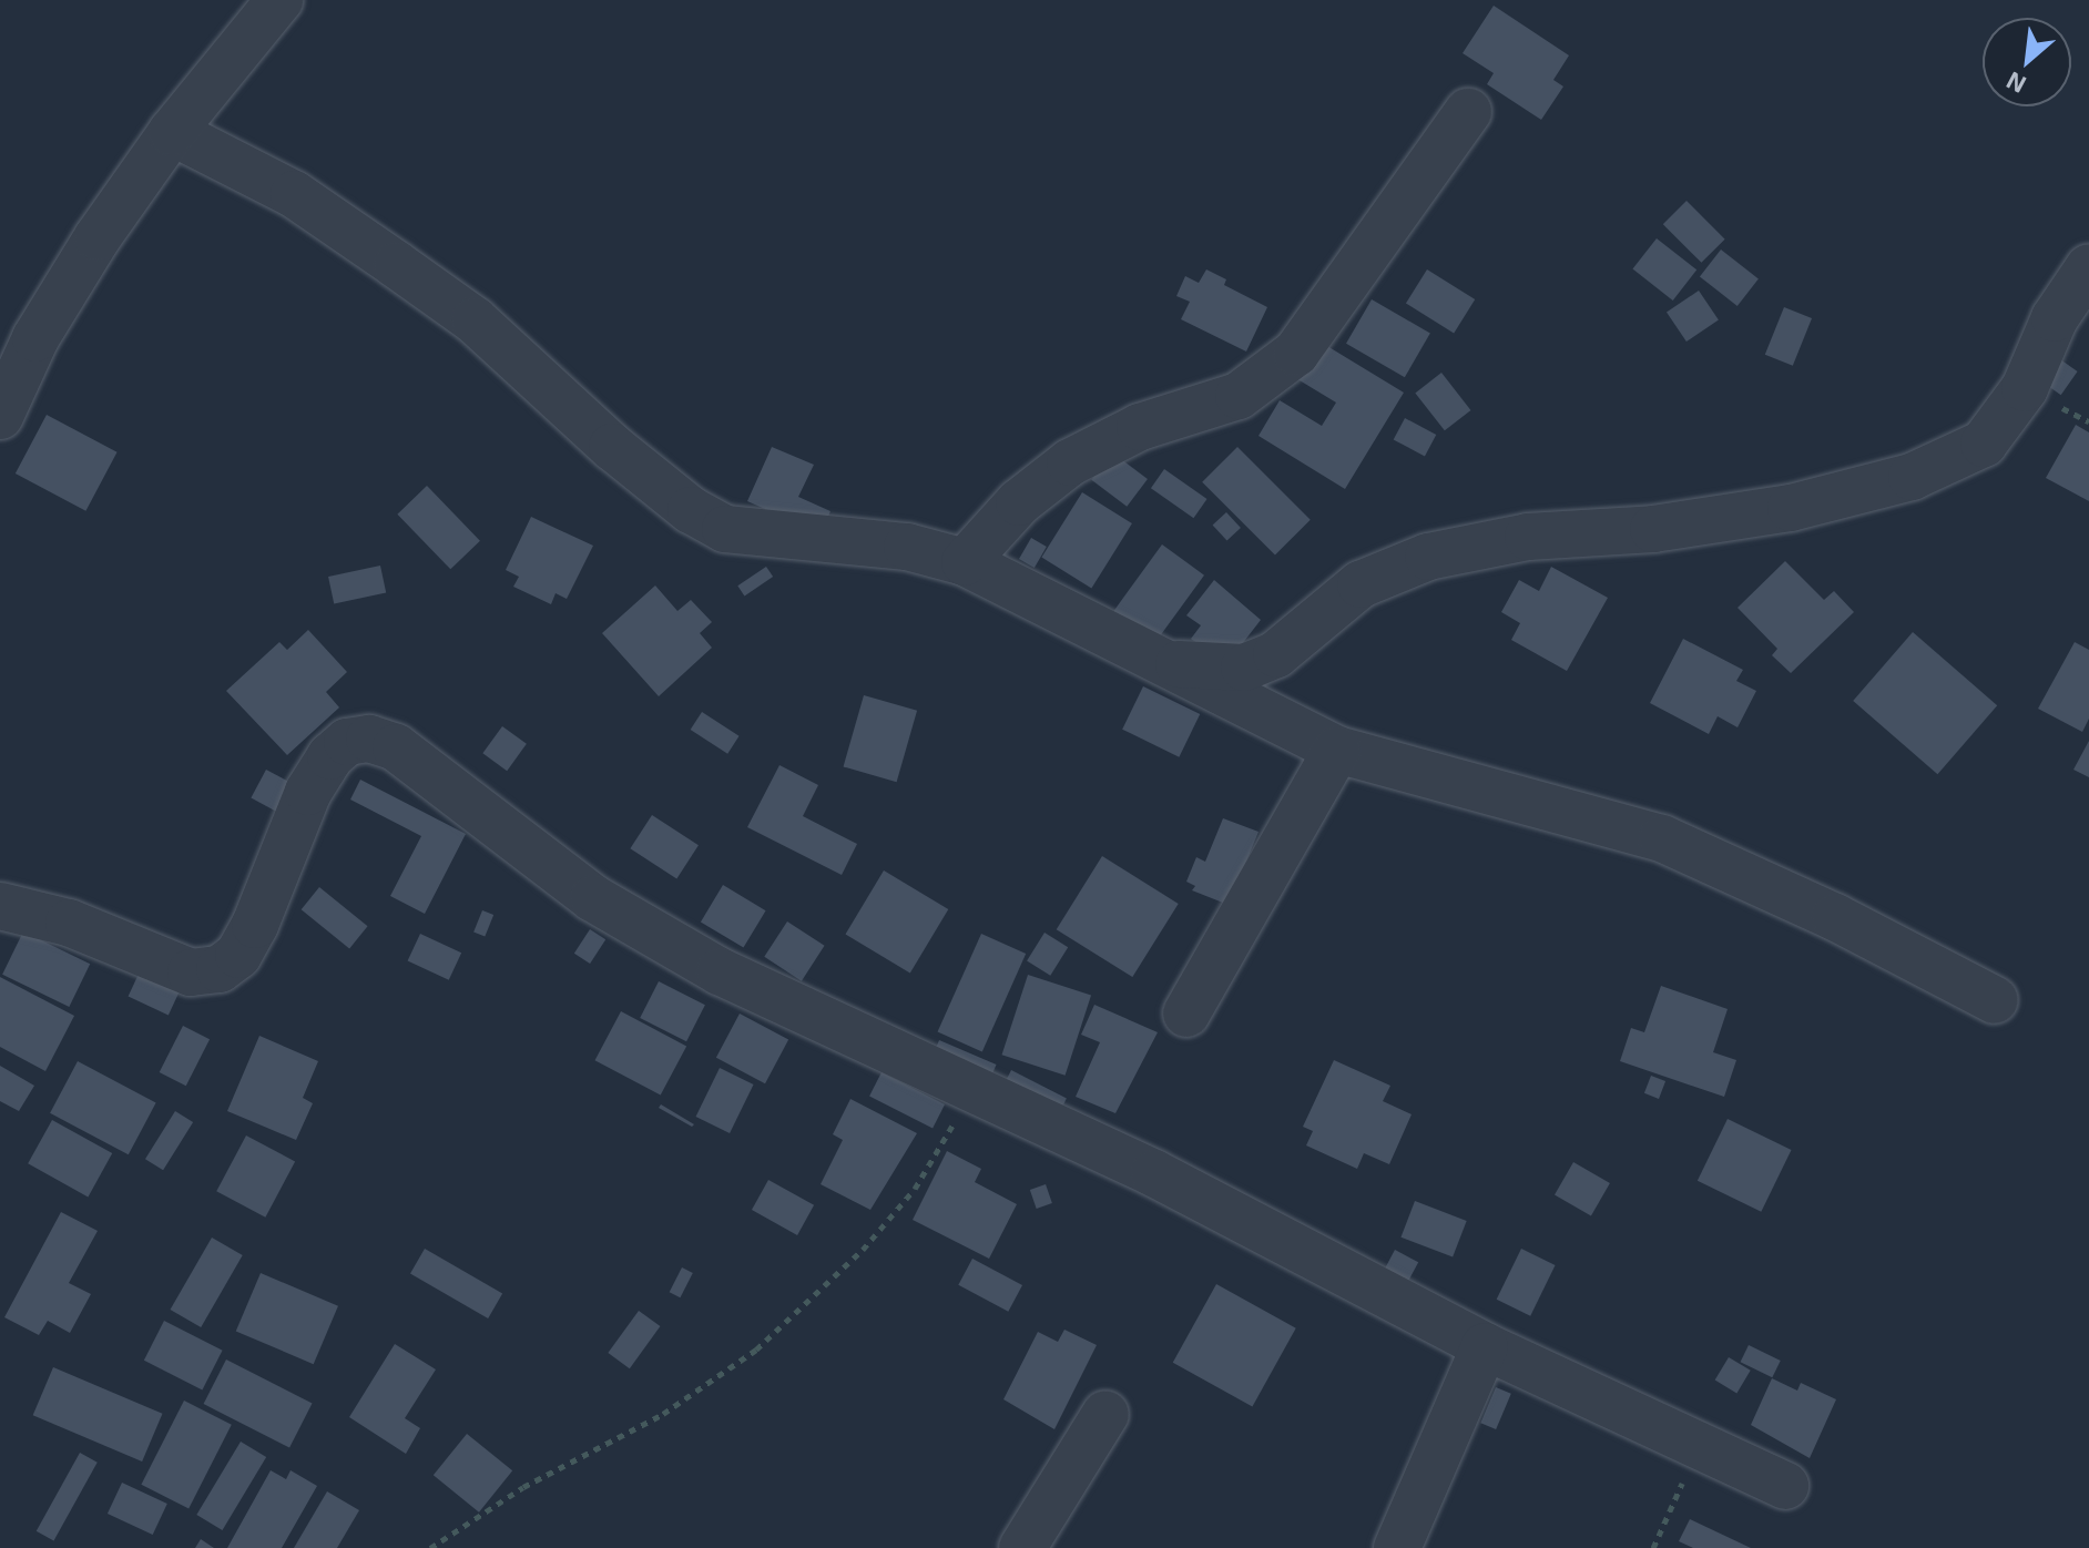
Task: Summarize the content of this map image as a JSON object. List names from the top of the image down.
{
  "north": "bottom left"
}
